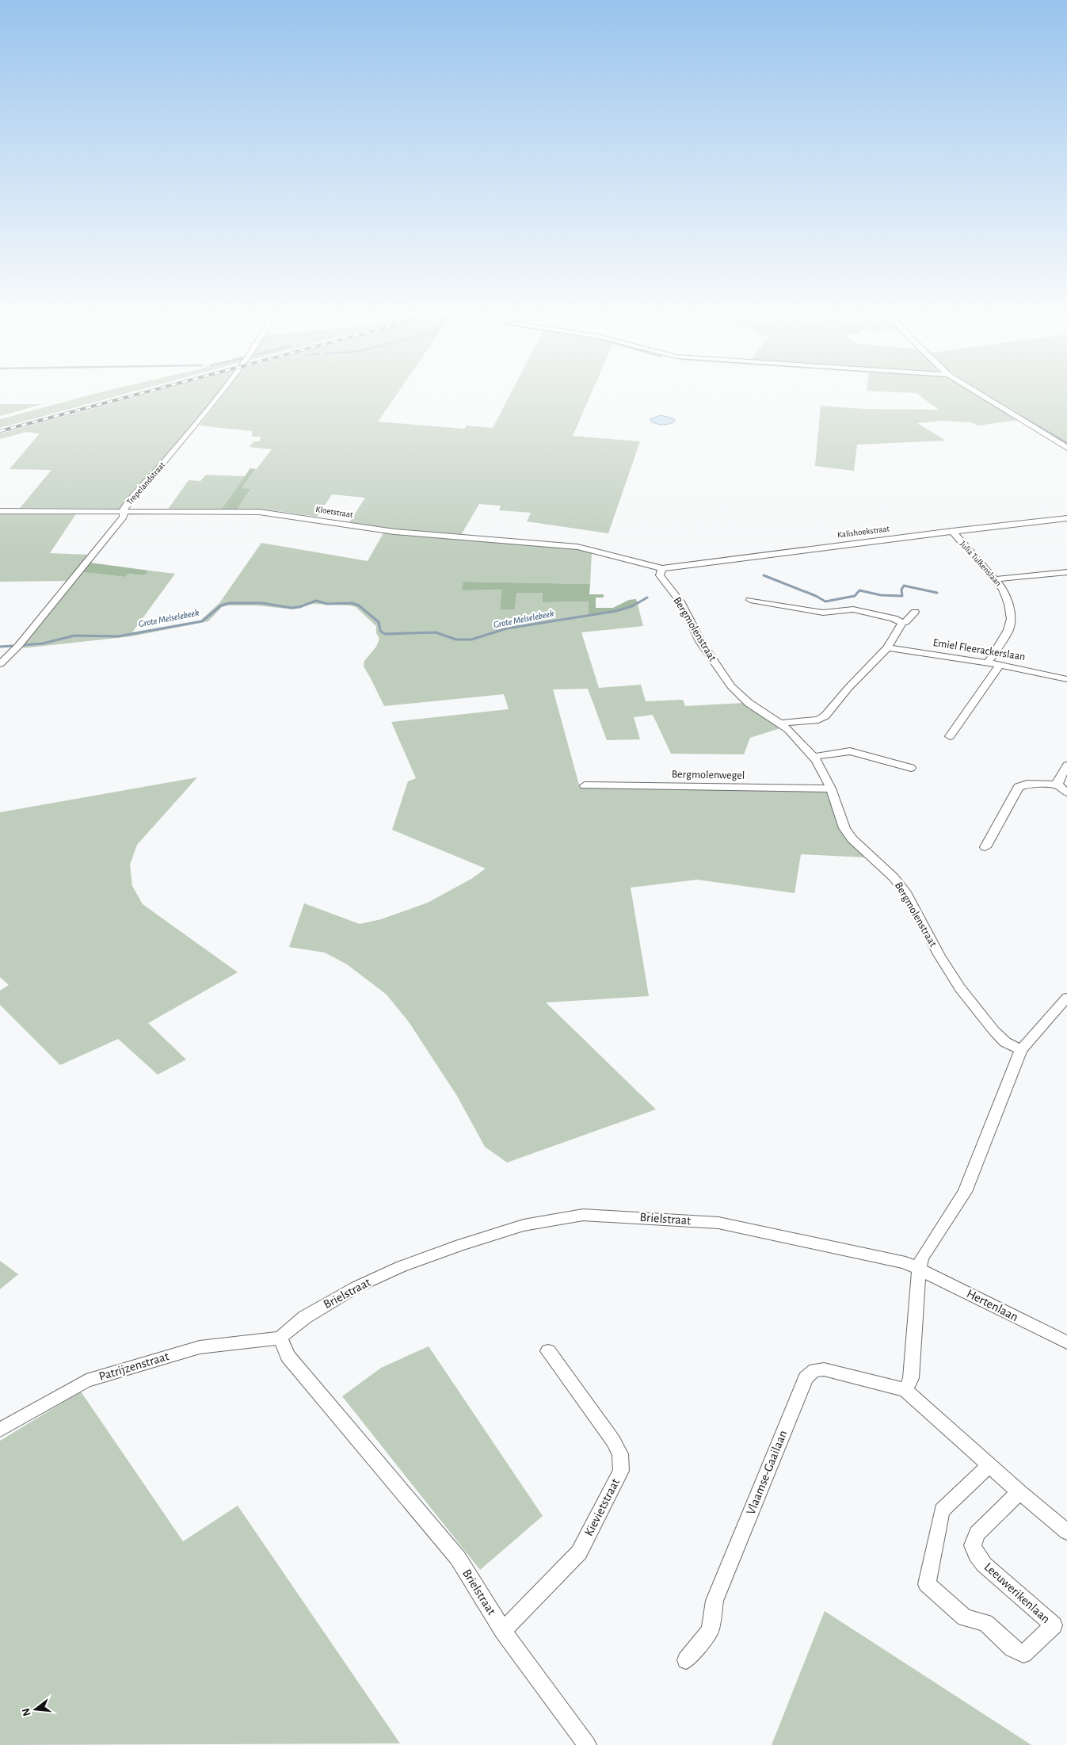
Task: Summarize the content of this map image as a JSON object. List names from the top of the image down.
{
  "streets": {
    "street": [
      "Trepelandstraat",
      "Kloetstraat",
      "Kalishoekstraat",
      "Julia Tulkenslaan",
      "Bergmolenstraat",
      "Emiel Fleerackerslaan",
      "Bergmolenwegel",
      "Brielstraat",
      "Hertenlaan",
      "Patrijzenstraat",
      "Vlaamse-Gaailaan",
      "Kievietstraat",
      "Leeuwerikenlaan"
    ]
  },
  "crossings": [
    ["Trepelandstraat", "Kloetstraat"],
    ["Kloetstraat", "Kalishoekstraat"],
    ["Kloetstraat", "Bergmolenstraat"],
    ["Kalishoekstraat", "Julia Tulkenslaan"],
    ["Kalishoekstraat", "Bergmolenstraat"],
    ["Julia Tulkenslaan", "Emiel Fleerackerslaan"],
    ["Bergmolenstraat", "Bergmolenwegel"],
    ["Brielstraat", "Hertenlaan"],
    ["Brielstraat", "Patrijzenstraat"],
    ["Brielstraat", "Kievietstraat"]
  ],
  "water": ["Grote Melselebeek"],
  "north": "left"
}
